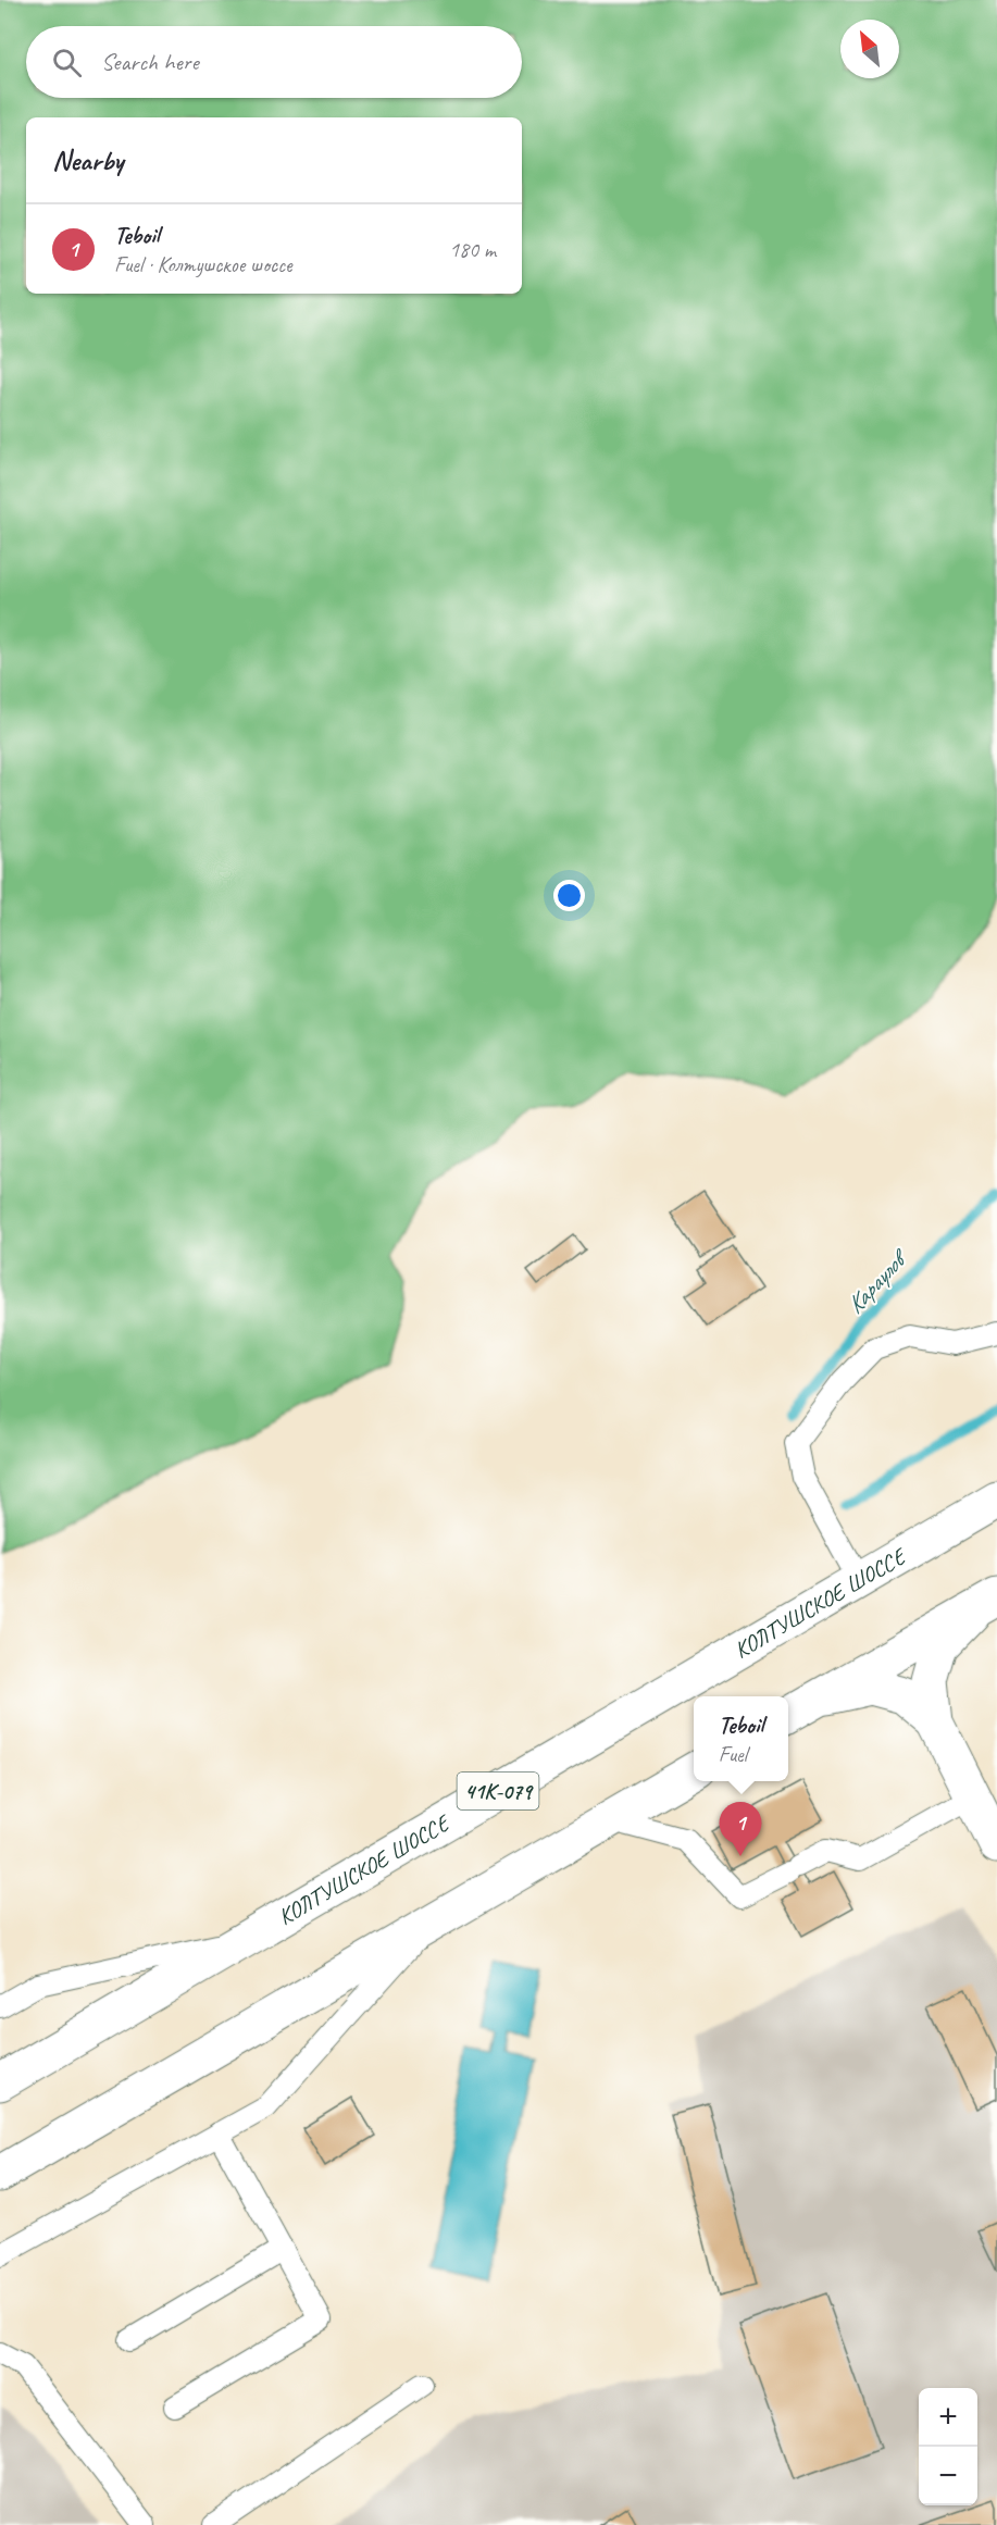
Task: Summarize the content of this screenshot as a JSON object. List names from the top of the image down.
{
  "streets": {
    "main road": ["КОЛТУШСКОЕ ШОССЕ", "41К-079"]
  },
  "water": ["Караулов"],
  "north": "top left",
  "page": {
    "search": "Search here",
    "heading": "Nearby",
    "list": [
      {
        "mark": "1",
        "name": "Teboil",
        "note": "Fuel · Колтушское шоссе",
        "value": "180 m"
      }
    ],
    "popup": ["Teboil", "Fuel"],
    "pins": "1",
    "map_buttons": ["+", "−"]
  }
}
